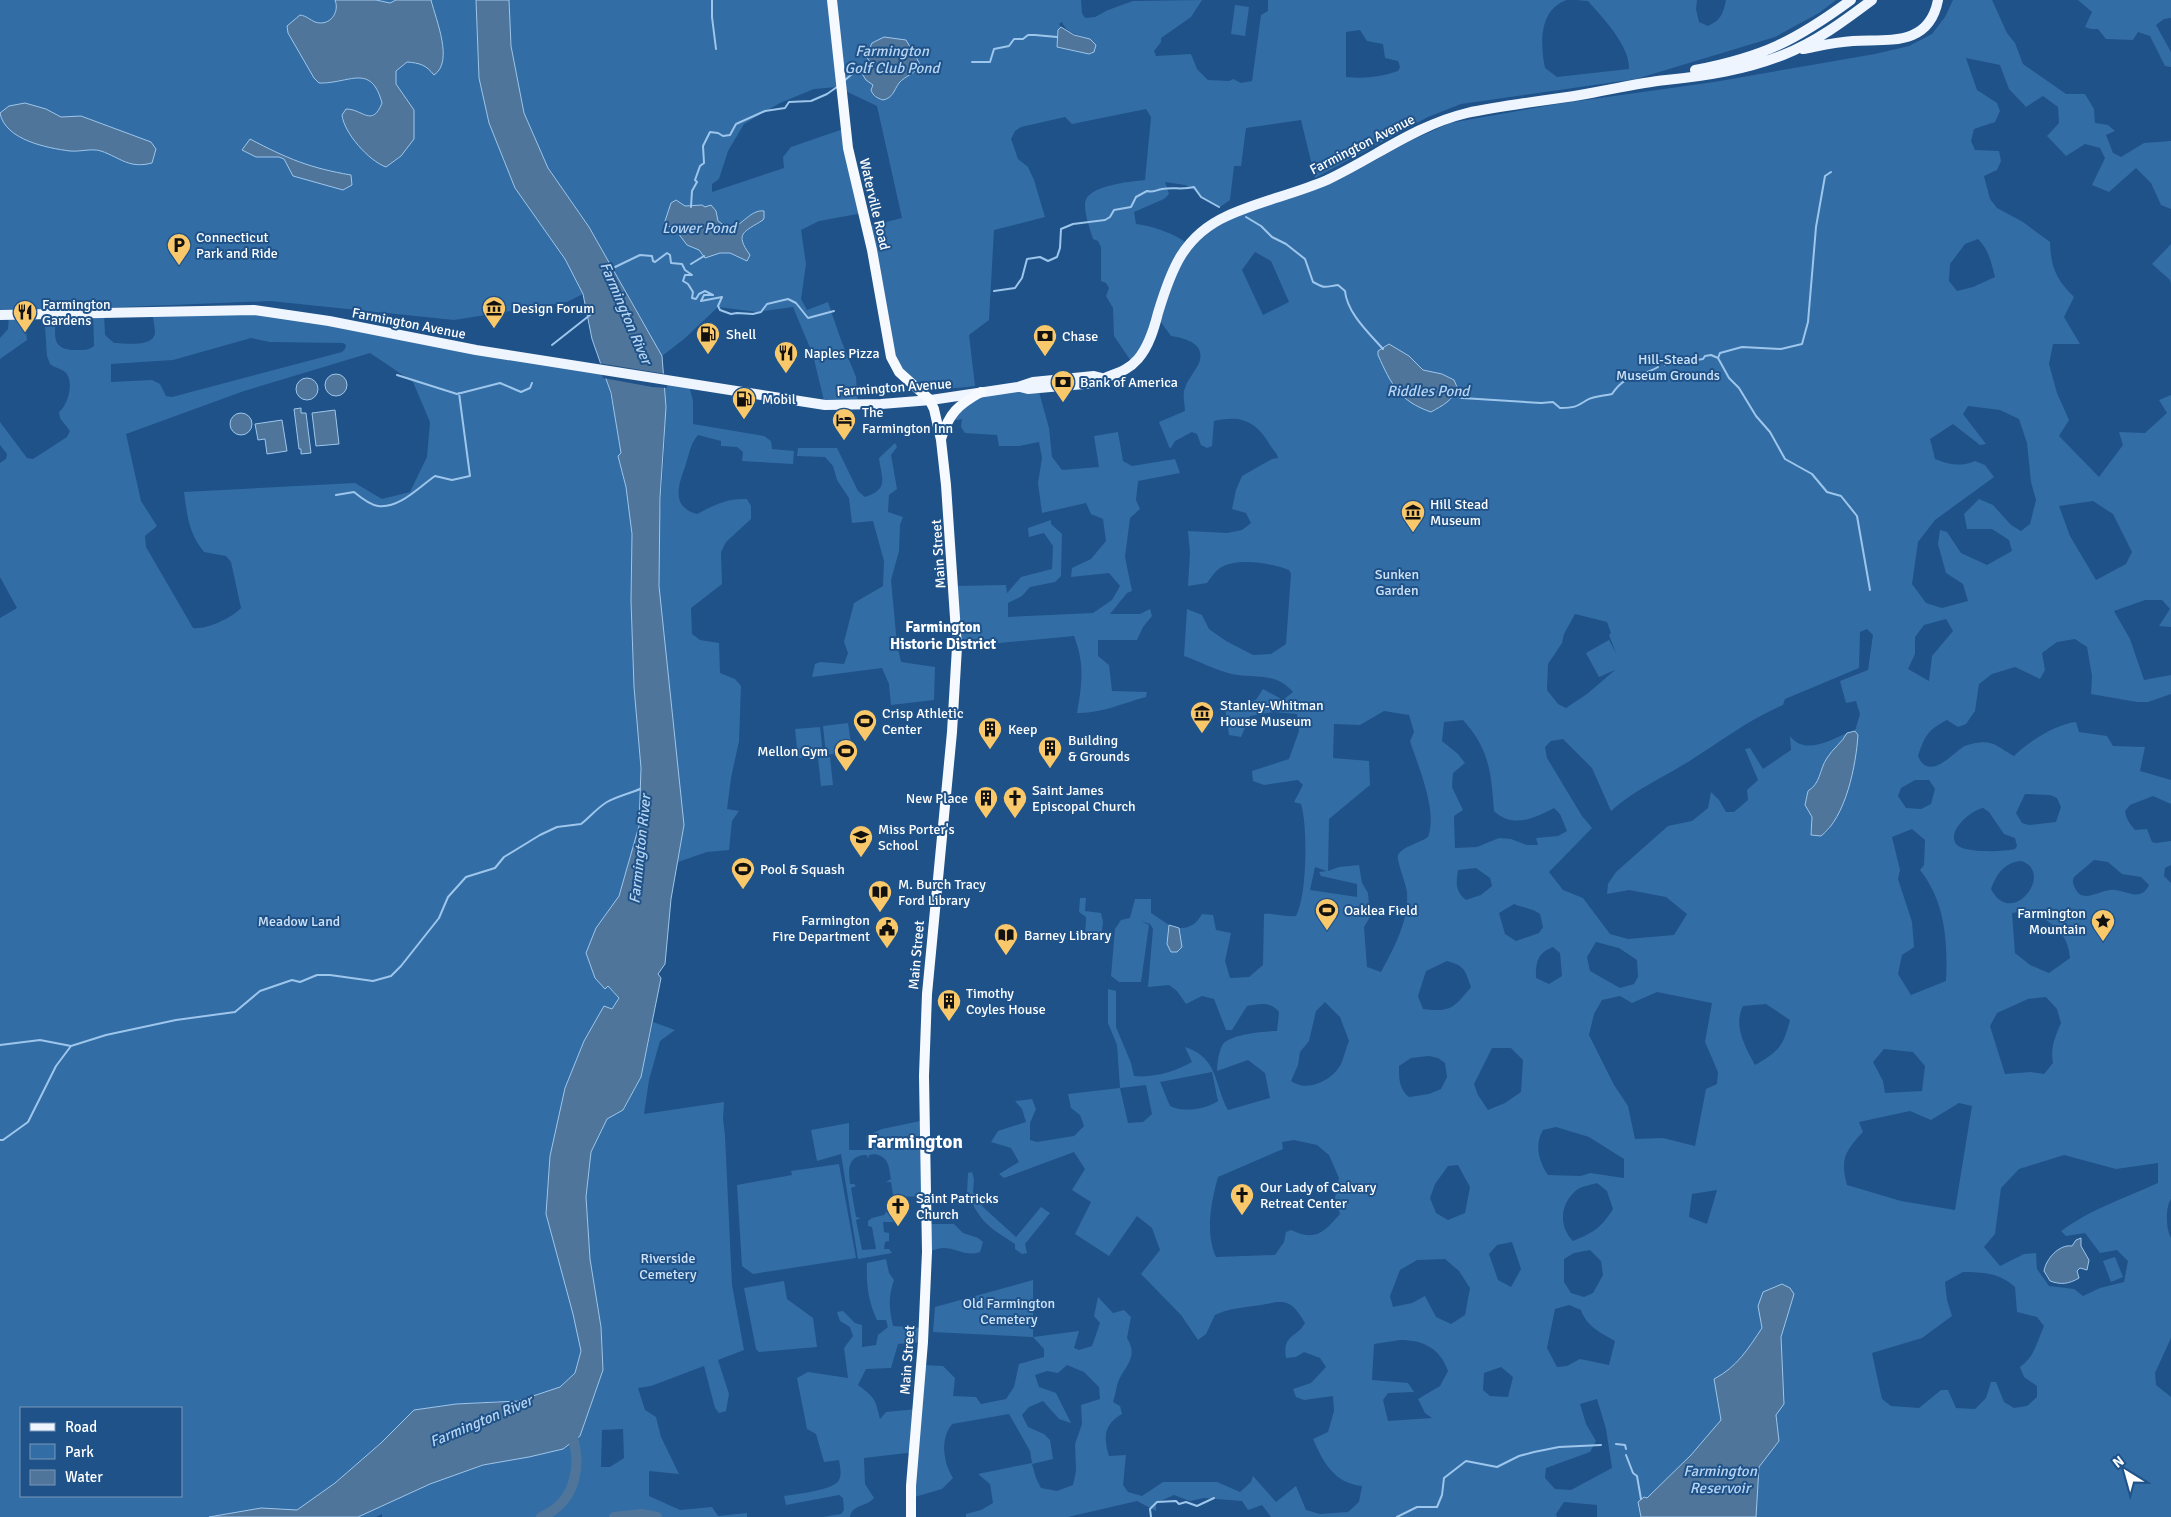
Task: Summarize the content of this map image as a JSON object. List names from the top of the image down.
{
  "streets": {
    "highway": ["Waterville Road", "Main Street"],
    "main road": ["Farmington Avenue"]
  },
  "crossings": [
    ["Farmington Avenue", "Waterville Road"],
    ["Farmington Avenue", "Main Street"],
    ["Waterville Road", "Main Street"]
  ],
  "districts": ["Farmington Historic District", "Farmington"],
  "water": [
    "Farmington Golf Club Pond",
    "Lower Pond",
    "Farmington River",
    "Riddles Pond",
    "Farmington Reservoir"
  ],
  "parks": [
    "Hill-Stead Museum Grounds",
    "Sunken Garden",
    "Meadow Land",
    "Riverside Cemetery",
    "Old Farmington Cemetery"
  ],
  "places": {
    "parking": ["Connecticut Park and Ride"],
    "museum": ["Design Forum", "Hill Stead Museum", "Stanley-Whitman House Museum"],
    "restaurant": ["Farmington Gardens", "Naples Pizza"],
    "fuel station": ["Shell", "Mobil"],
    "bank": ["Chase", "Bank of America"],
    "hotel": ["The Farmington Inn"],
    "sports": [
      "Crisp Athletic Center",
      "Mellon Gym",
      "Pool & Squash",
      "Oaklea Field"
    ],
    "building": [
      "Keep",
      "Building & Grounds",
      "New Place",
      "Timothy Coyles House"
    ],
    "church": ["Saint James Episcopal Church", "Our Lady of Calvary Retreat Center", "Saint Patricks Church"],
    "school or university": ["Miss Porter's School"],
    "library": ["M. Burch Tracy Ford Library", "Barney Library"],
    "place": ["Farmington Mountain"],
    "public building": ["Farmington Fire Department"]
  },
  "legend": ["Road", "Park", "Water"],
  "north": "top left"
}
